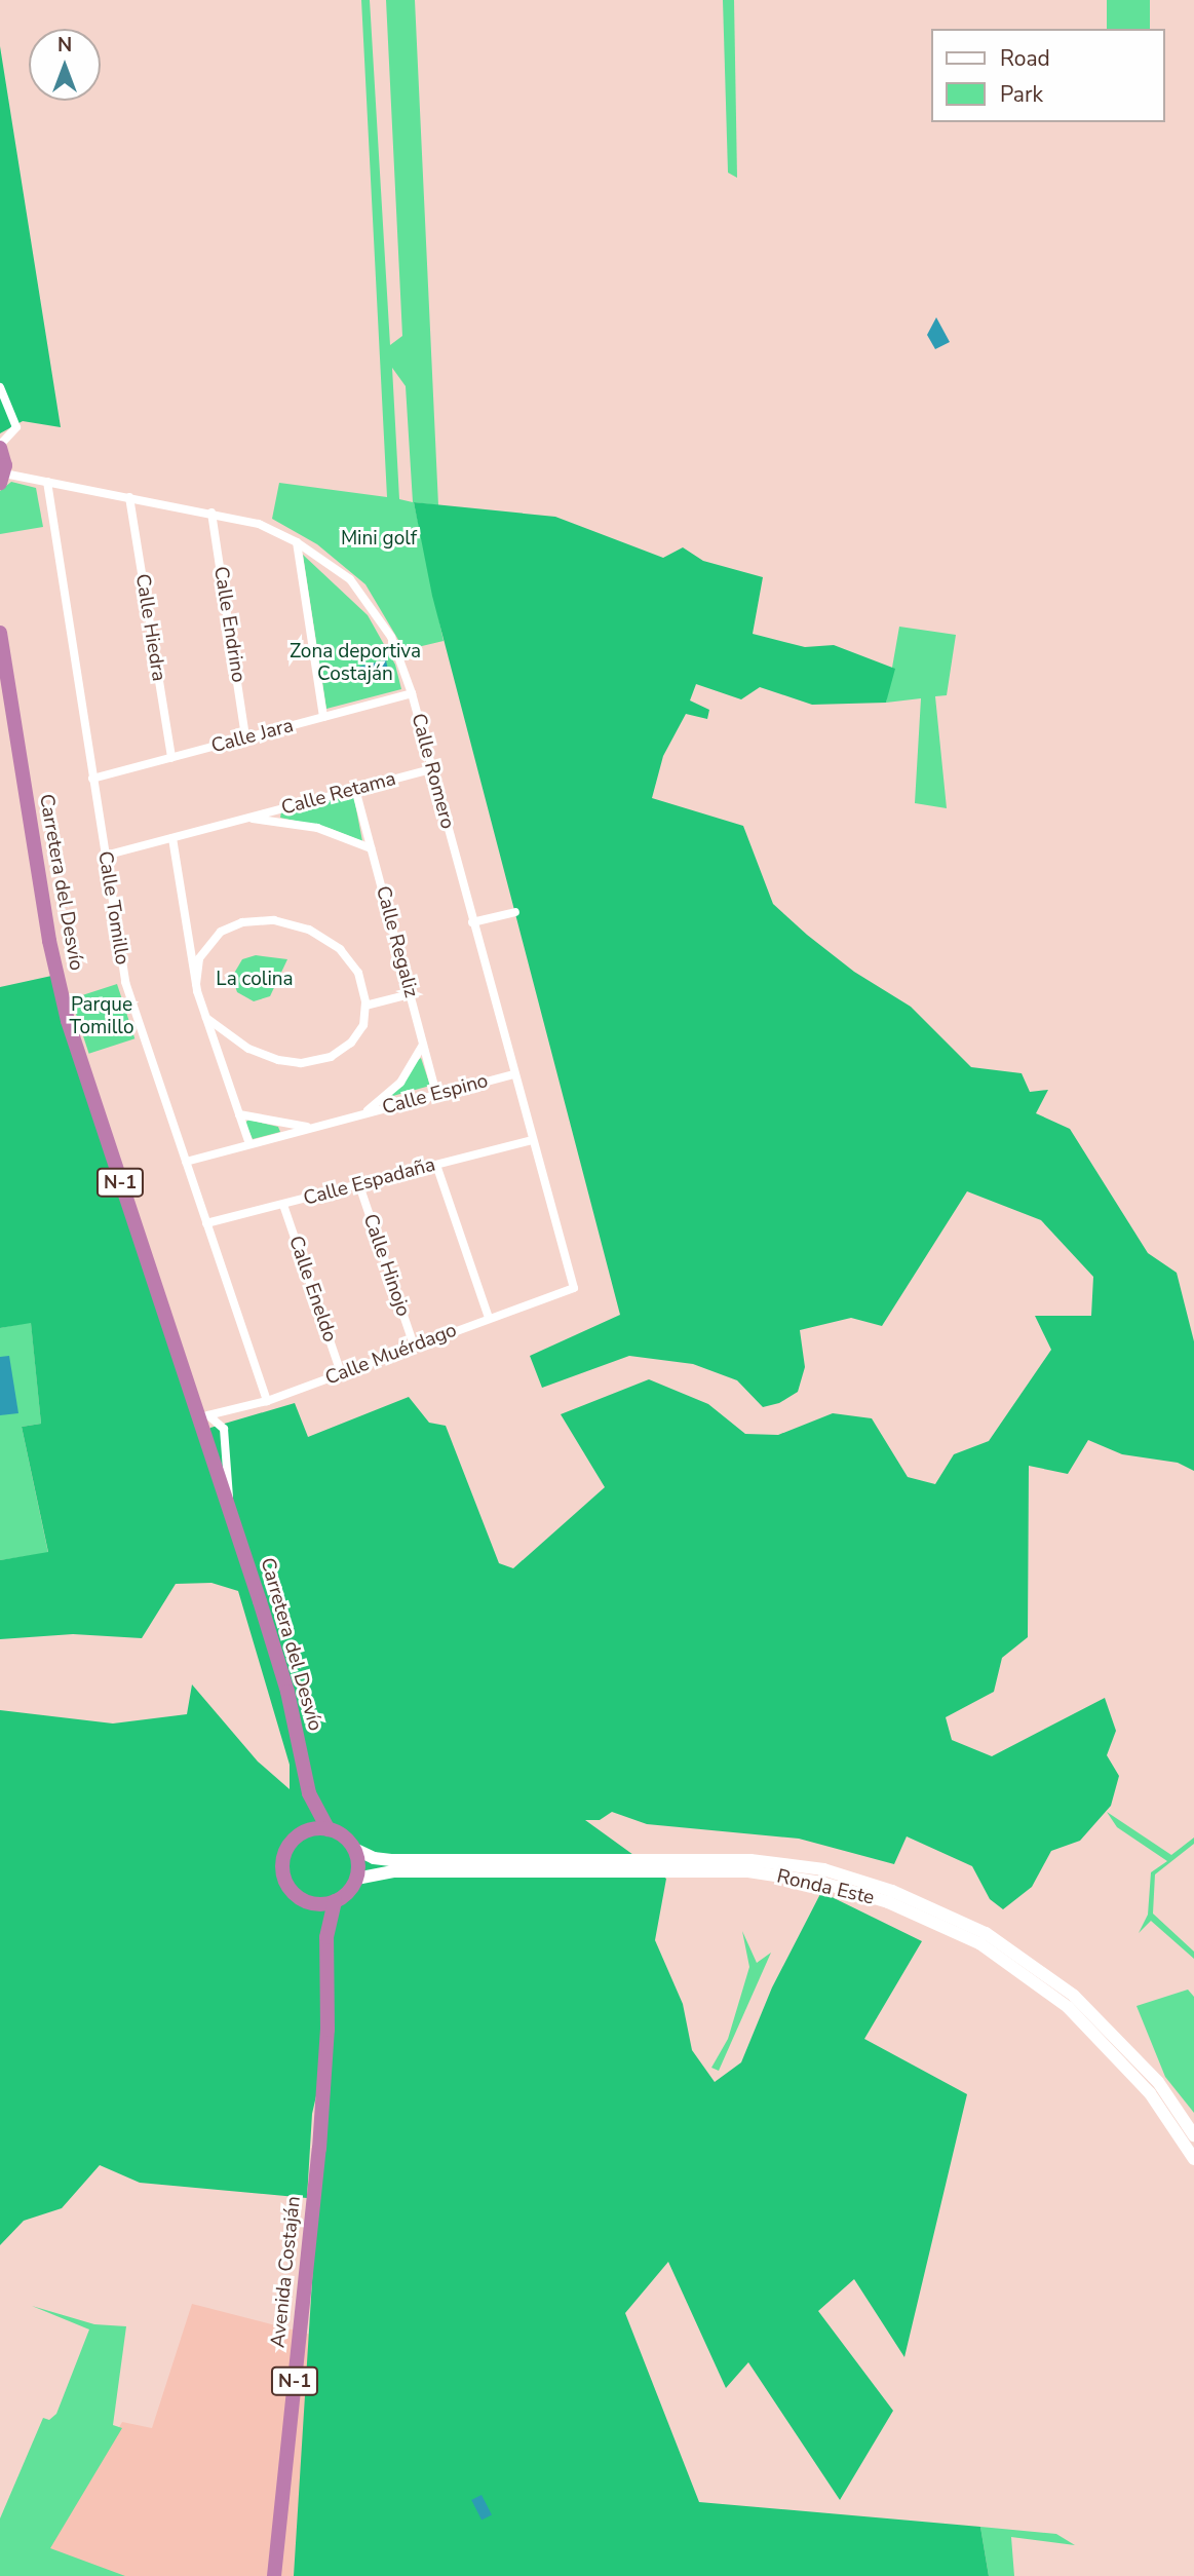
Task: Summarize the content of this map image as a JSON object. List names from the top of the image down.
{
  "streets": {
    "highway": ["Carretera del Desvío", "N-1", "Avenida Costaján"],
    "main road": ["Ronda Este"],
    "street": [
      "Calle Endrino",
      "Calle Hiedra",
      "Calle Jara",
      "Calle Romero",
      "Calle Retama",
      "Calle Tomillo",
      "Calle Regaliz",
      "Calle Espino",
      "Calle Espadaña",
      "Calle Hinojo",
      "Calle Eneldo",
      "Calle Muérdago"
    ]
  },
  "crossings": [
    ["Calle Endrino", "Calle Jara"],
    ["Calle Endrino", "Calle Romero"],
    ["Calle Hiedra", "Calle Jara"],
    ["Calle Hiedra", "Calle Romero"],
    ["Calle Jara", "Calle Romero"],
    ["Calle Jara", "Calle Tomillo"],
    ["Calle Romero", "Calle Retama"],
    ["Calle Romero", "Calle Tomillo"],
    ["Calle Romero", "Calle Espino"],
    ["Calle Romero", "Calle Espadaña"],
    ["Calle Romero", "Calle Muérdago"],
    ["Calle Retama", "Calle Tomillo"],
    ["Calle Retama", "Calle Regaliz"],
    ["Carretera del Desvío", "N-1"],
    ["Carretera del Desvío", "Calle Muérdago"],
    ["Carretera del Desvío", "Ronda Este"],
    ["Calle Tomillo", "Calle Espino"],
    ["Calle Tomillo", "Calle Espadaña"],
    ["Calle Tomillo", "Calle Muérdago"],
    ["Calle Regaliz", "Calle Espino"],
    ["N-1", "Ronda Este"],
    ["N-1", "Avenida Costaján"],
    ["Calle Espadaña", "Calle Hinojo"],
    ["Calle Espadaña", "Calle Eneldo"],
    ["Calle Hinojo", "Calle Muérdago"],
    ["Calle Eneldo", "Calle Muérdago"]
  ],
  "parks": [
    "Mini golf",
    "Zona deportiva Costaján",
    "La colina",
    "Parque Tomillo"
  ],
  "legend": ["Road", "Park"],
  "north": "top"
}
